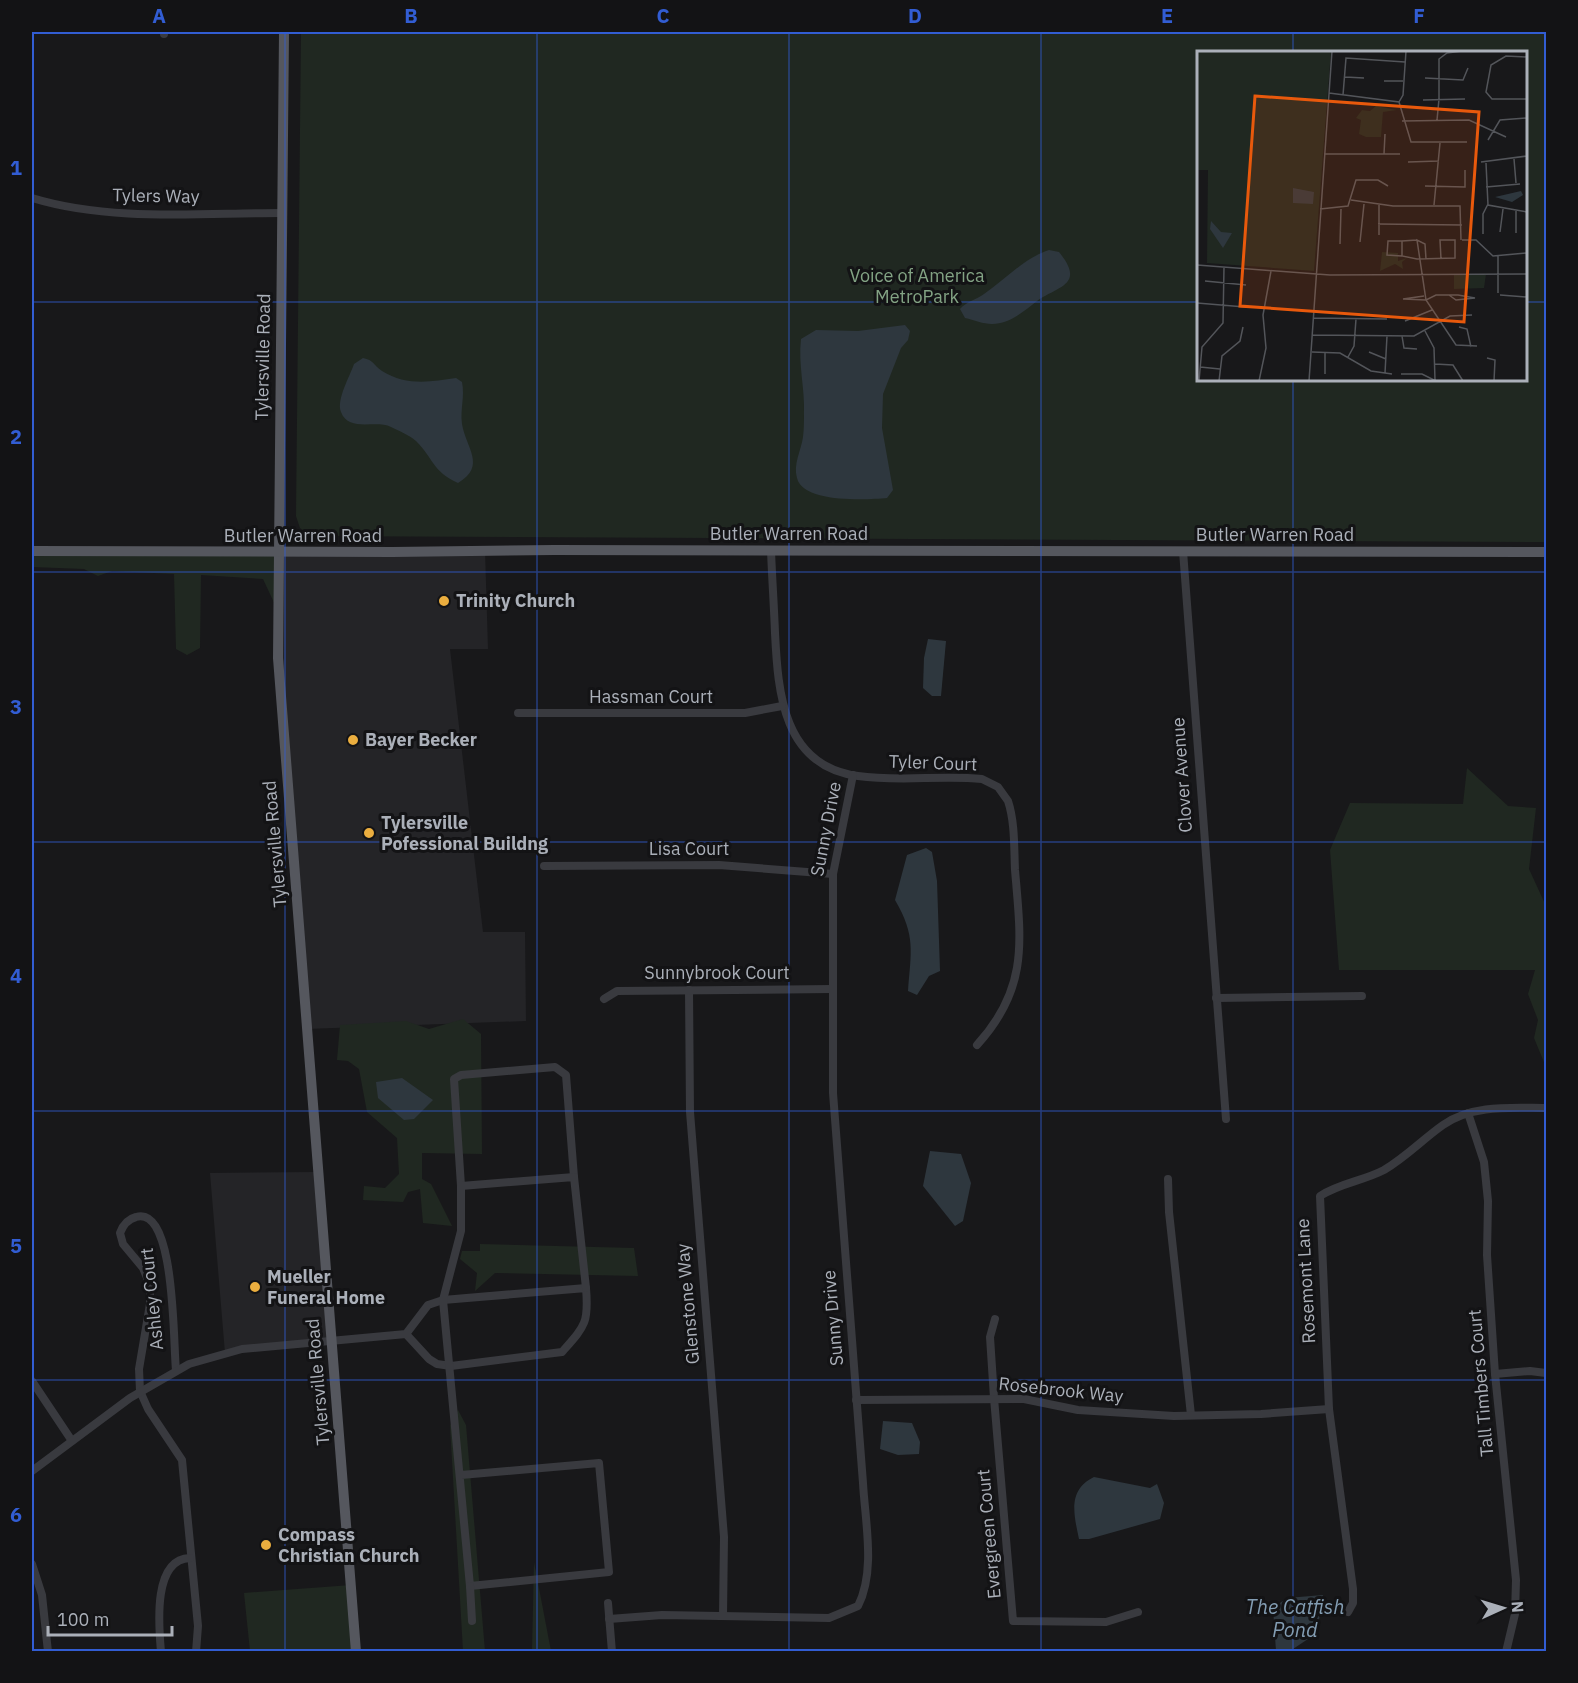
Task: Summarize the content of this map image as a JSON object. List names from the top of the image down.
{
  "streets": {
    "main road": ["Tylersville Road", "Butler Warren Road"],
    "street": [
      "Tylers Way",
      "Hassman Court",
      "Tyler Court",
      "Clover Avenue",
      "Sunny Drive",
      "Lisa Court",
      "Sunnybrook Court",
      "Rosemont Lane",
      "Ashley Court",
      "Glenstone Way",
      "Tall Timbers Court",
      "Rosebrook Way",
      "Evergreen Court"
    ]
  },
  "crossings": [
    ["Tylers Way", "Tylersville Road"],
    ["Tylersville Road", "Butler Warren Road"],
    ["Butler Warren Road", "Tyler Court"],
    ["Butler Warren Road", "Clover Avenue"],
    ["Hassman Court", "Tyler Court"],
    ["Tyler Court", "Sunny Drive"],
    ["Sunny Drive", "Lisa Court"],
    ["Sunny Drive", "Sunnybrook Court"],
    ["Sunny Drive", "Glenstone Way"],
    ["Sunny Drive", "Rosebrook Way"],
    ["Sunnybrook Court", "Glenstone Way"],
    ["Rosemont Lane", "Tall Timbers Court"],
    ["Rosemont Lane", "Rosebrook Way"],
    ["Rosebrook Way", "Evergreen Court"]
  ],
  "water": ["The Catfish Pond"],
  "parks": ["Voice of America MetroPark"],
  "places": [
    "Trinity Church",
    "Bayer Becker",
    "Tylersville Pofessional Buildng",
    "Mueller Funeral Home",
    "Compass Christian Church"
  ],
  "scale_bar": "100 m",
  "north": "right",
  "grid": {
    "columns": [
      "A",
      "B",
      "C",
      "D",
      "E",
      "F"
    ],
    "rows": [
      "1",
      "2",
      "3",
      "4",
      "5",
      "6"
    ]
  }
}
